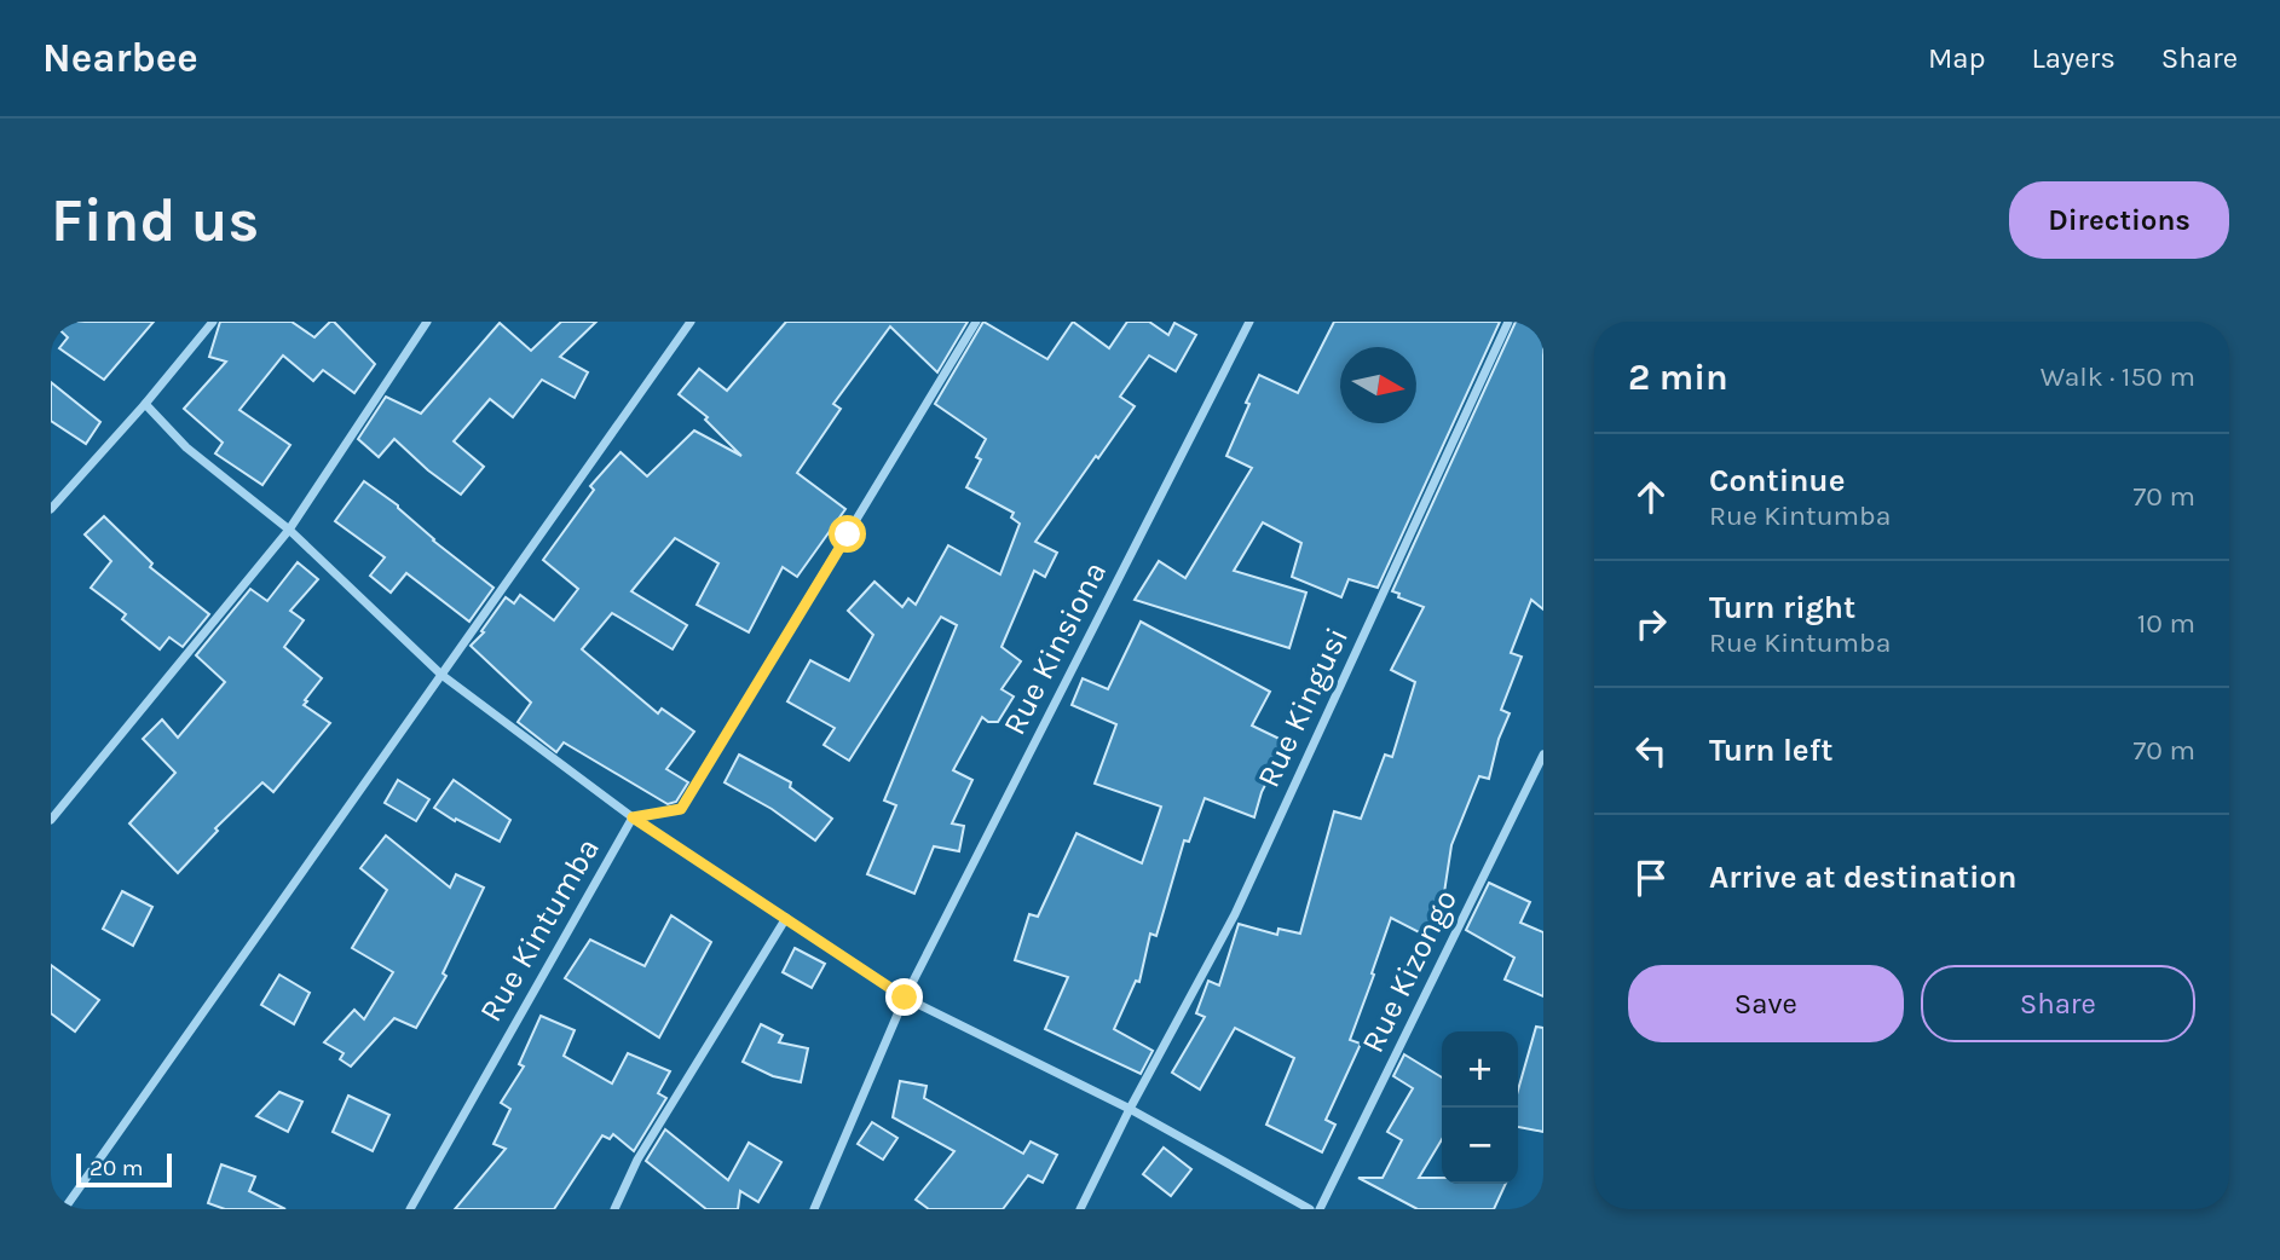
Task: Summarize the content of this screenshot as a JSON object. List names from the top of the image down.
{
  "streets": {
    "street": [
      "Rue Kinsiona",
      "Rue Kingusi",
      "Rue Kintumba",
      "Rue Kizongo"
    ]
  },
  "scale_bar": "20 m",
  "north": "right",
  "page": {
    "header": "Nearbee",
    "nav": ["Map", "Layers", "Share"],
    "buttons": [
      "Directions",
      ["Save", "Share"]
    ],
    "title": "Find us",
    "heading": ["2 min", "Walk · 150 m"],
    "list": [
      ["Continue", "Rue Kintumba", "70 m"],
      ["Turn right", "Rue Kintumba", "10 m"],
      ["Turn left", "70 m"],
      "Arrive at destination"
    ],
    "map_buttons": ["+", "−"],
    "scale": "20 m"
  }
}
